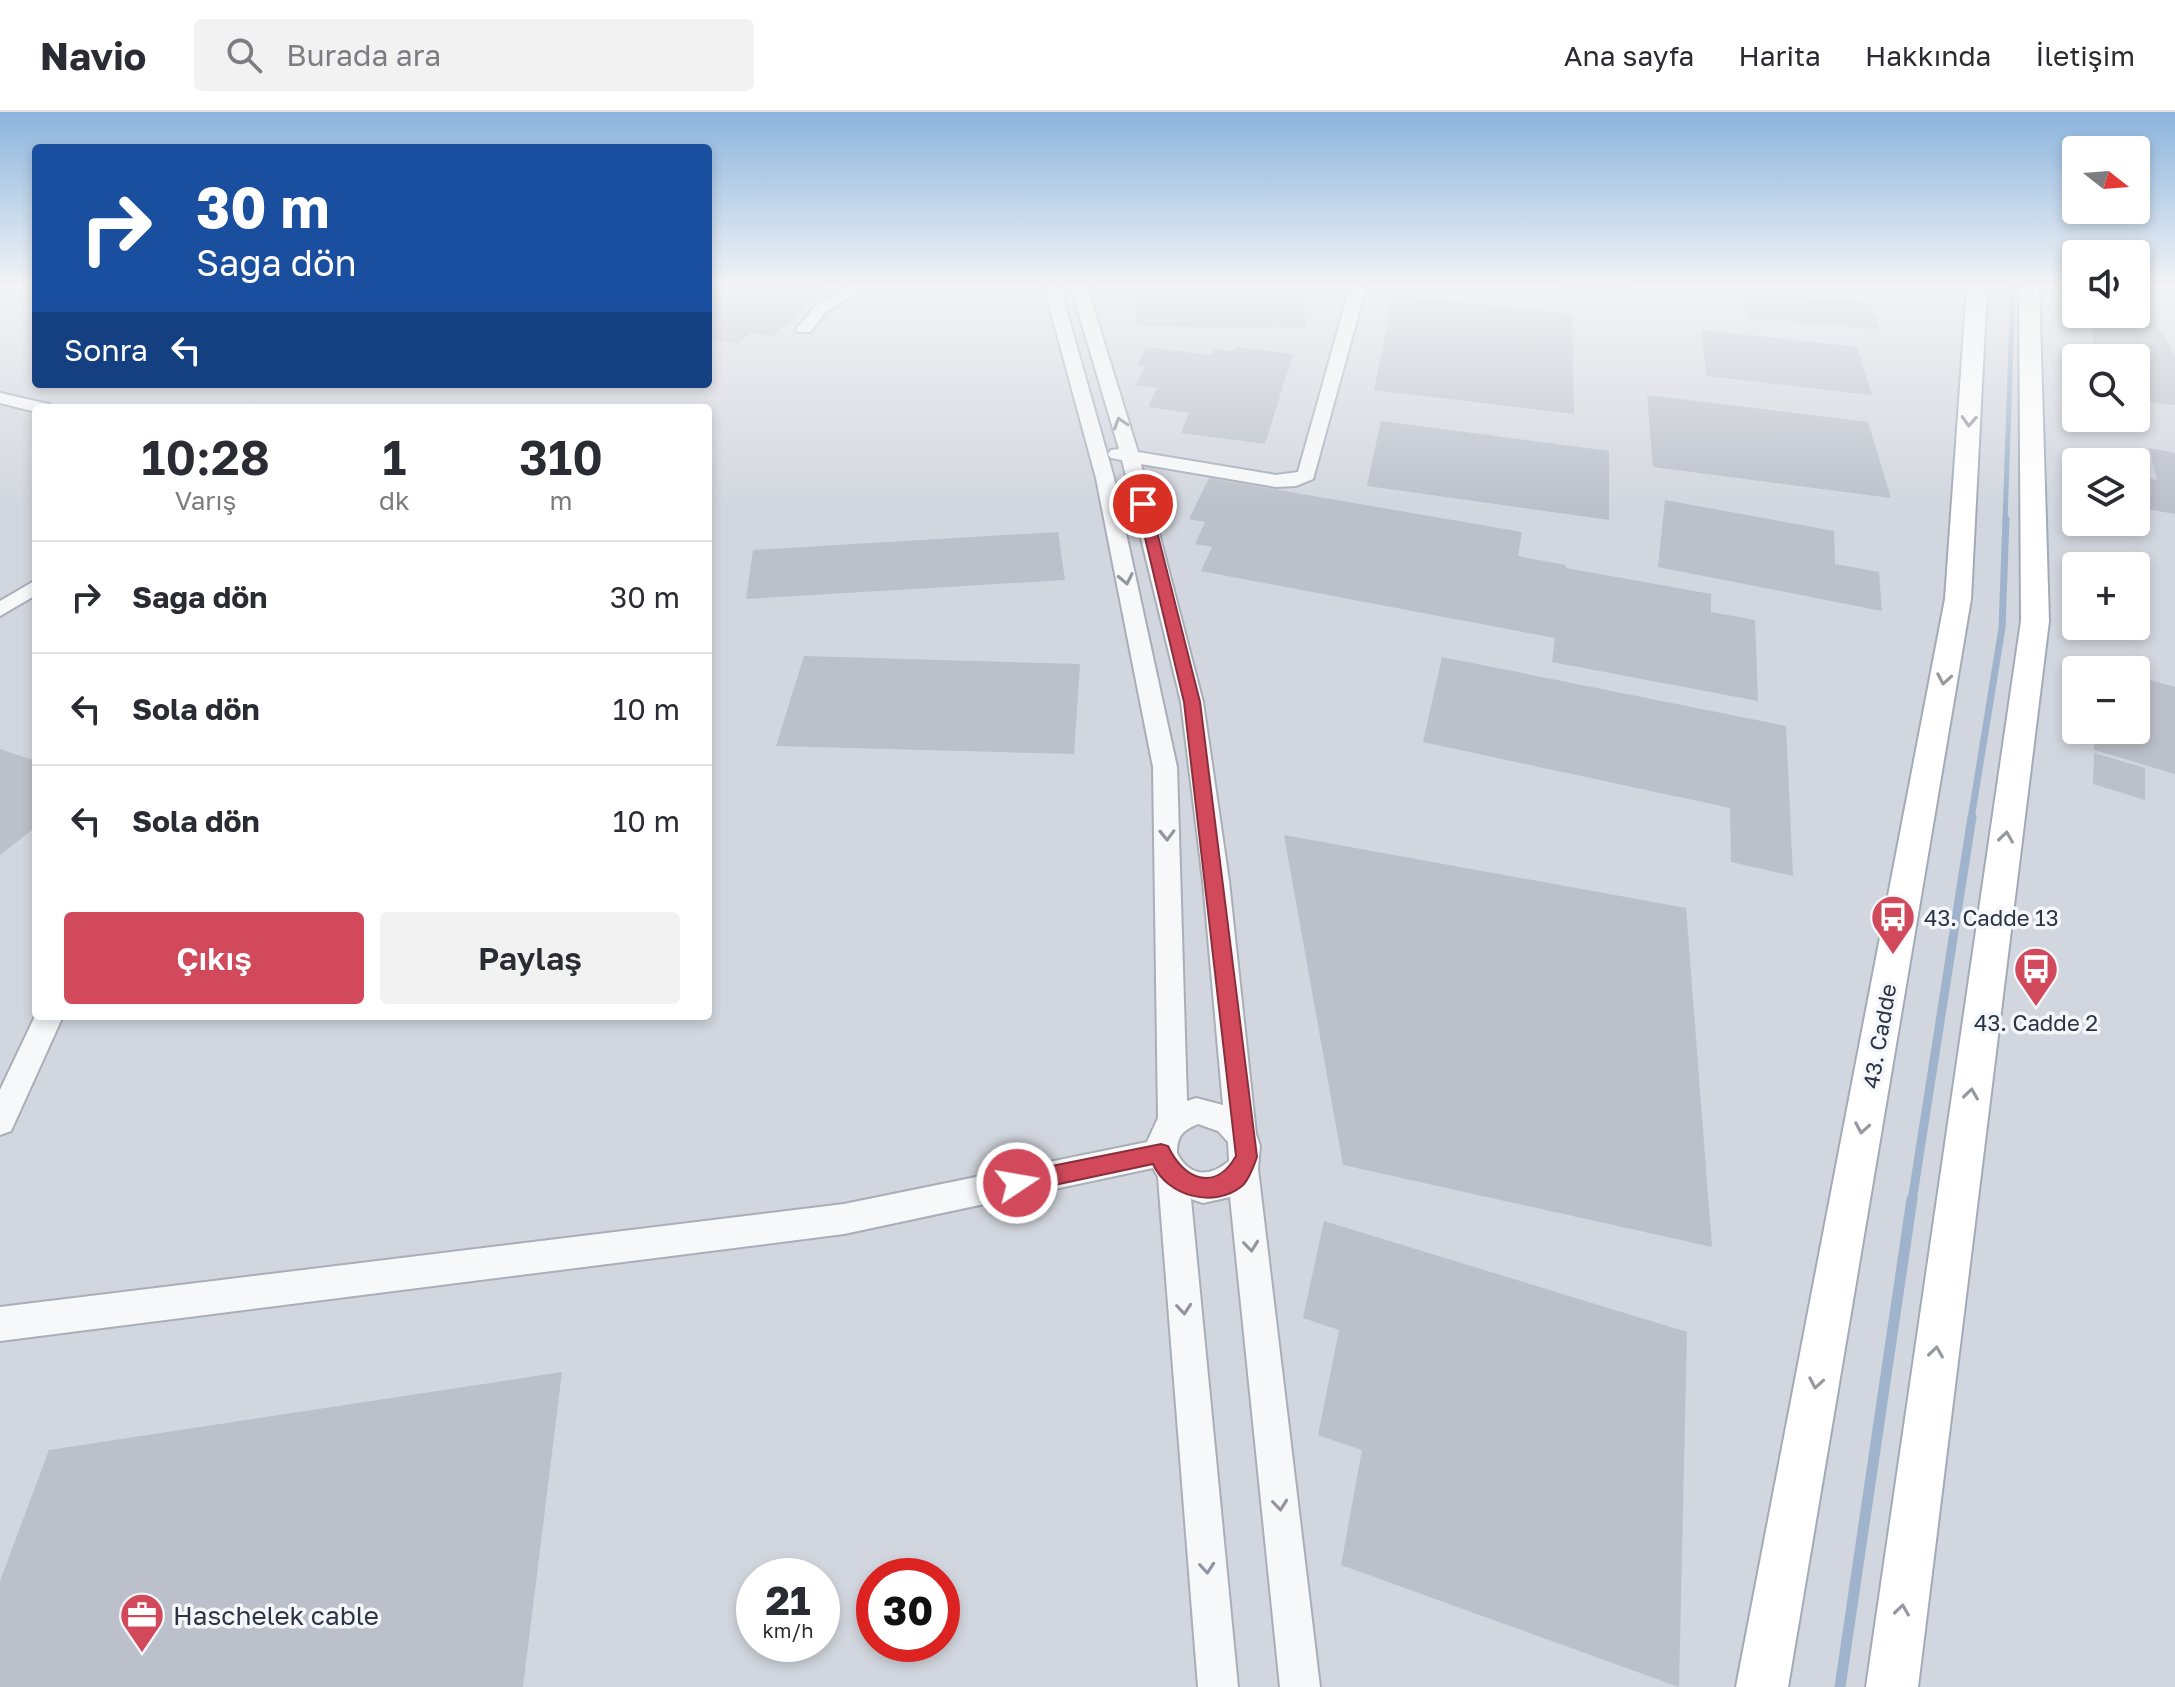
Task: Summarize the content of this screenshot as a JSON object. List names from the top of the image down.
{
  "streets": {
    "main road": ["43. Cadde"]
  },
  "places": {
    "bus stop": ["43. Cadde 13", "43. Cadde 2"],
    "office": ["Haschelek cable"]
  },
  "north": "right",
  "page": {
    "header": "Navio",
    "search": "Burada ara",
    "nav": [
      "Ana sayfa",
      "Harita",
      "Hakkında",
      "İletişim"
    ],
    "map_buttons": ["+", "−"],
    "turn": ["30 m", "Sağa dön"],
    "then": "Sonra",
    "eta": [
      "10:28",
      "Varış",
      "1",
      "dk",
      "310",
      "m"
    ],
    "list": [
      {
        "name": "Sağa dön",
        "value": "30 m"
      },
      {
        "name": "Sola dön",
        "value": "10 m"
      },
      {
        "name": "Sola dön",
        "value": "10 m"
      }
    ],
    "buttons": ["Çıkış", "Paylaş"],
    "speed": "21 km/h",
    "limit": "30"
  }
}
